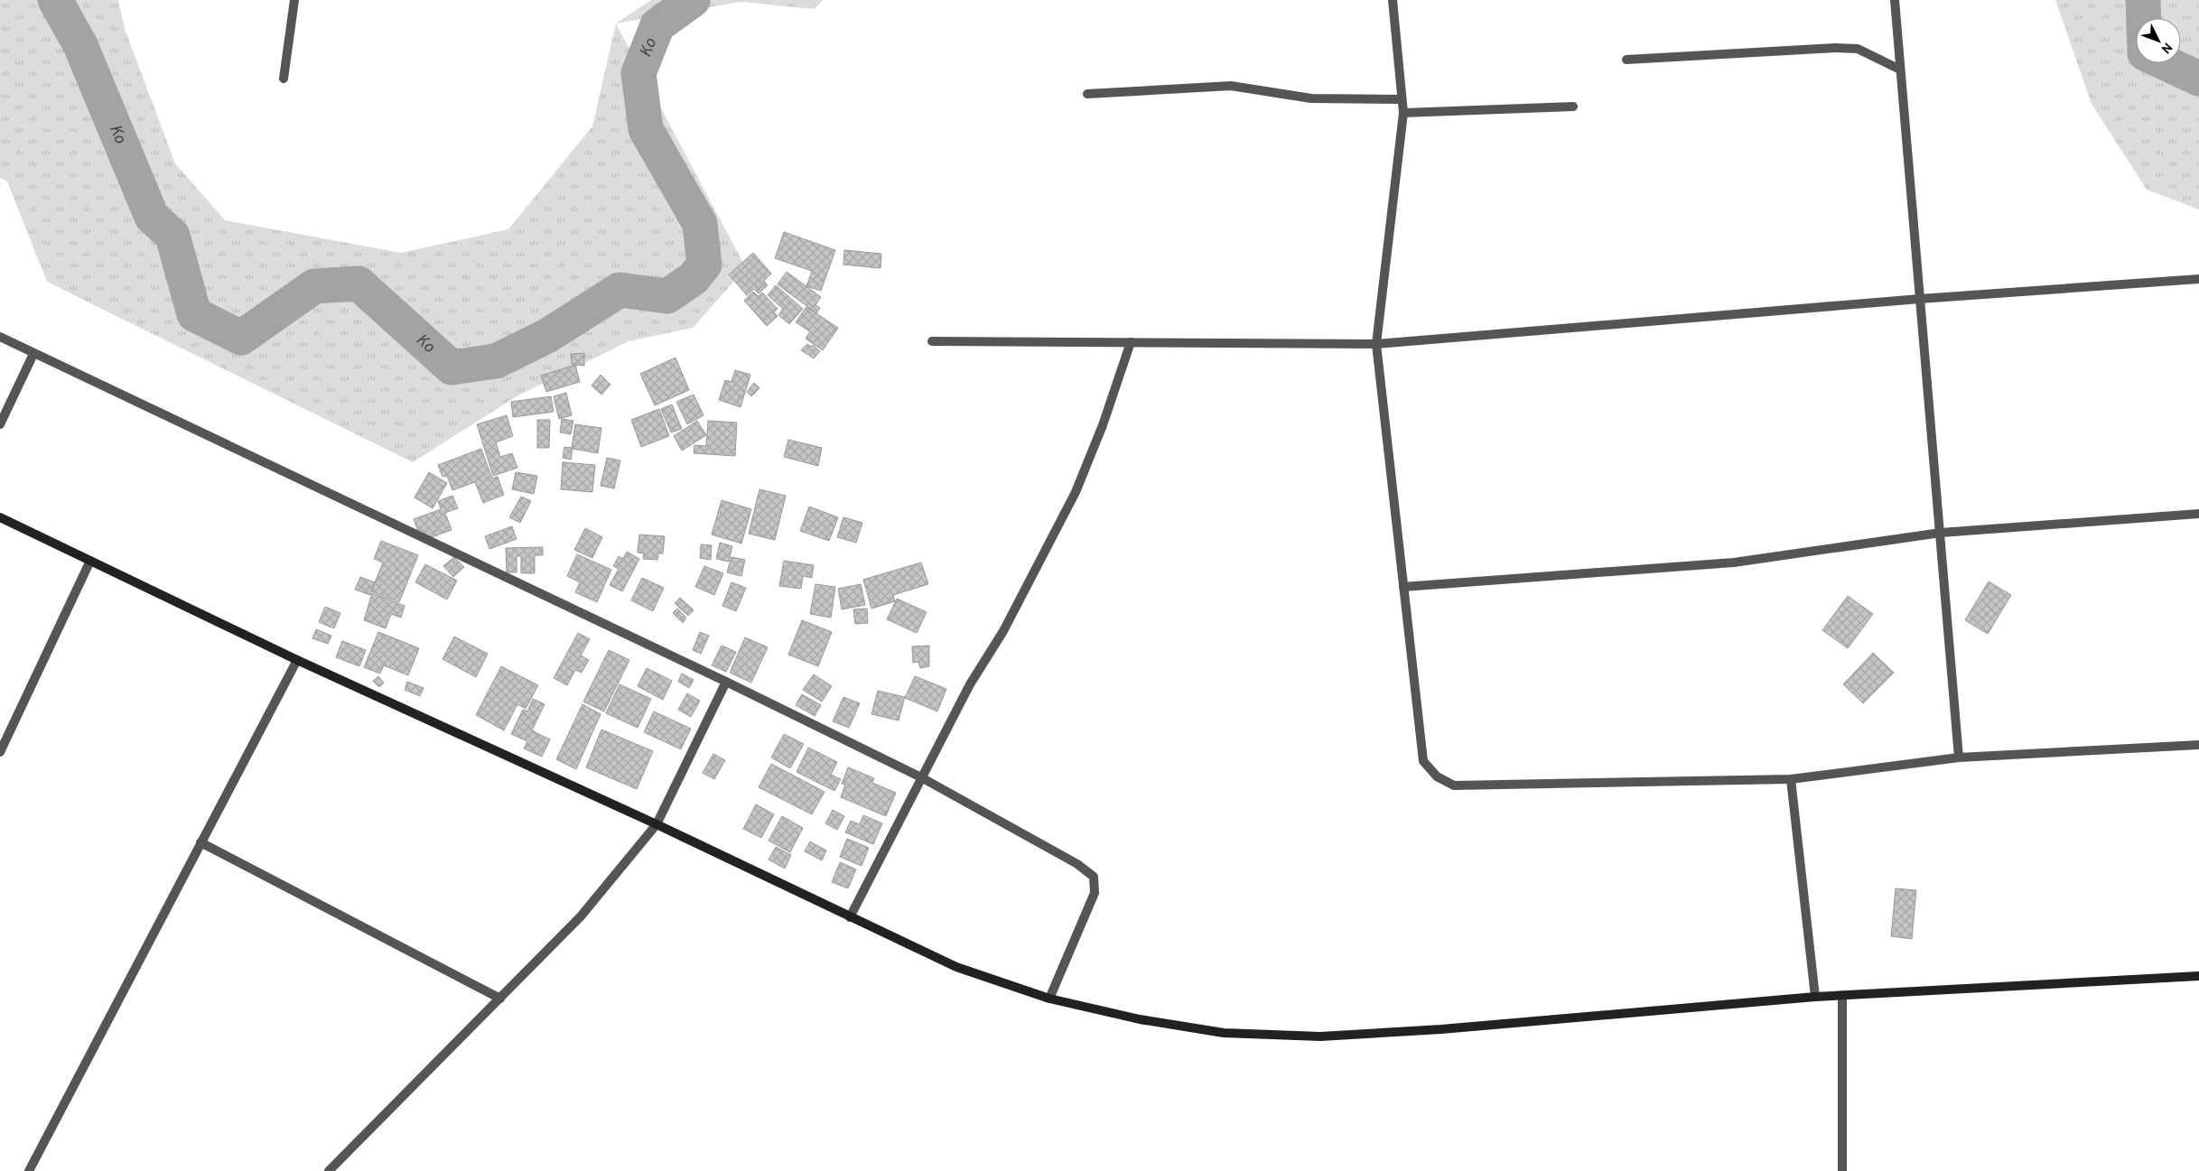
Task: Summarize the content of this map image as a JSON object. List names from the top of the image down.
{
  "water": ["Ko"],
  "north": "bottom right"
}
